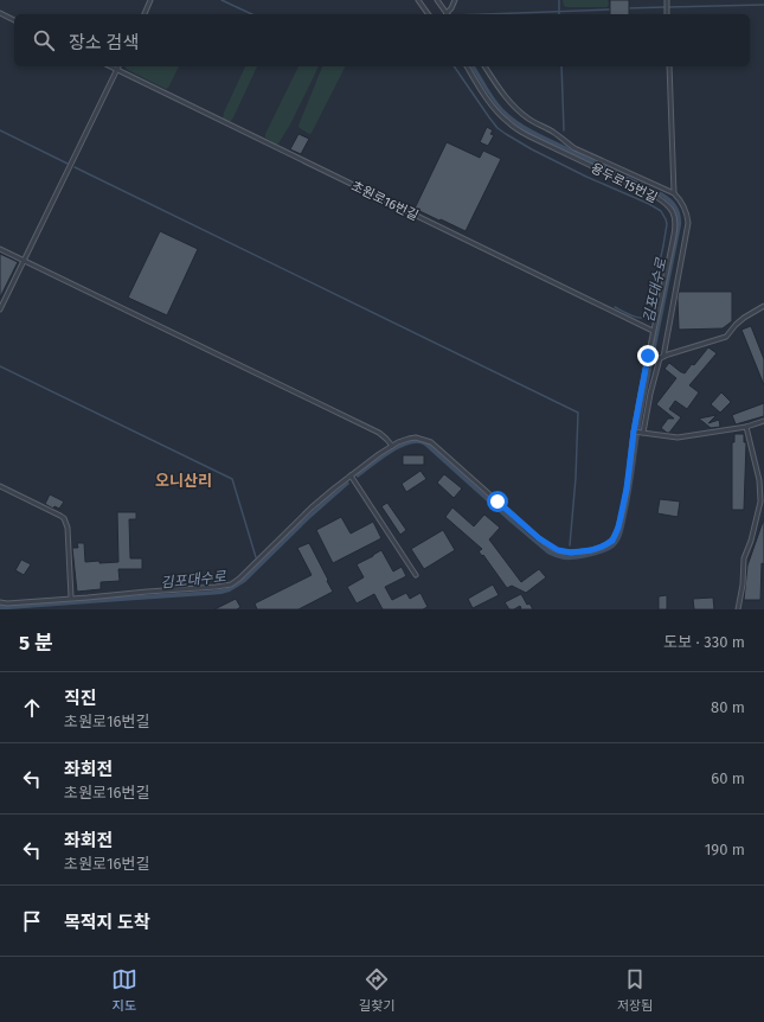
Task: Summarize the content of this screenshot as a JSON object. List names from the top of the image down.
{
  "streets": {
    "lane": ["용두로15번길", "초원로16번길"]
  },
  "crossings": [
    ["용두로15번길", "초원로16번길"]
  ],
  "districts": ["오니산리"],
  "water": ["김포대수로"],
  "page": {
    "search": "장소 검색",
    "heading": ["5 분", "도보 · 330 m"],
    "list": [
      ["직진", "초원로16번길", "80 m"],
      ["좌회전", "초원로16번길", "60 m"],
      ["좌회전", "초원로16번길", "190 m"],
      "목적지 도착"
    ],
    "nav": ["지도", "길찾기", "저장됨"]
  }
}
